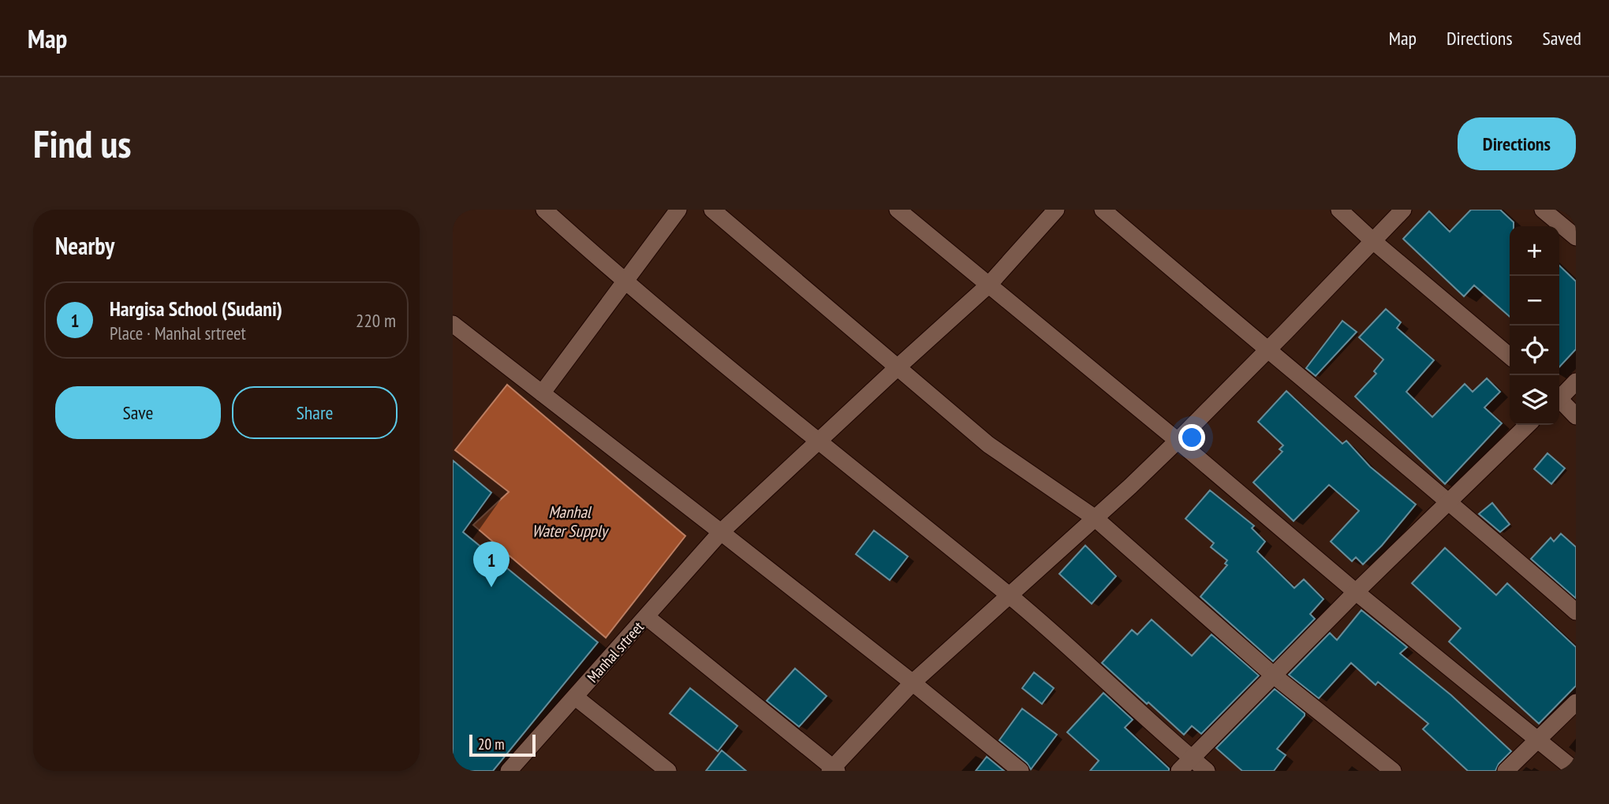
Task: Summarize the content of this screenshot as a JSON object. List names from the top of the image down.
{
  "streets": {
    "street": ["Manhal srtreet"]
  },
  "water": ["Manhal Water Supply"],
  "scale_bar": "20 m",
  "page": {
    "header": "Map",
    "nav": ["Map", "Directions", "Saved"],
    "buttons": [
      "Directions",
      ["Save", "Share"]
    ],
    "title": "Find us",
    "heading": "Nearby",
    "map_buttons": ["+", "−"],
    "list": [
      {
        "mark": "1",
        "name": "Hargisa School (Sudani)",
        "note": "Place · Manhal srtreet",
        "value": "220 m"
      }
    ],
    "pins": "1",
    "scale": "20 m"
  }
}
